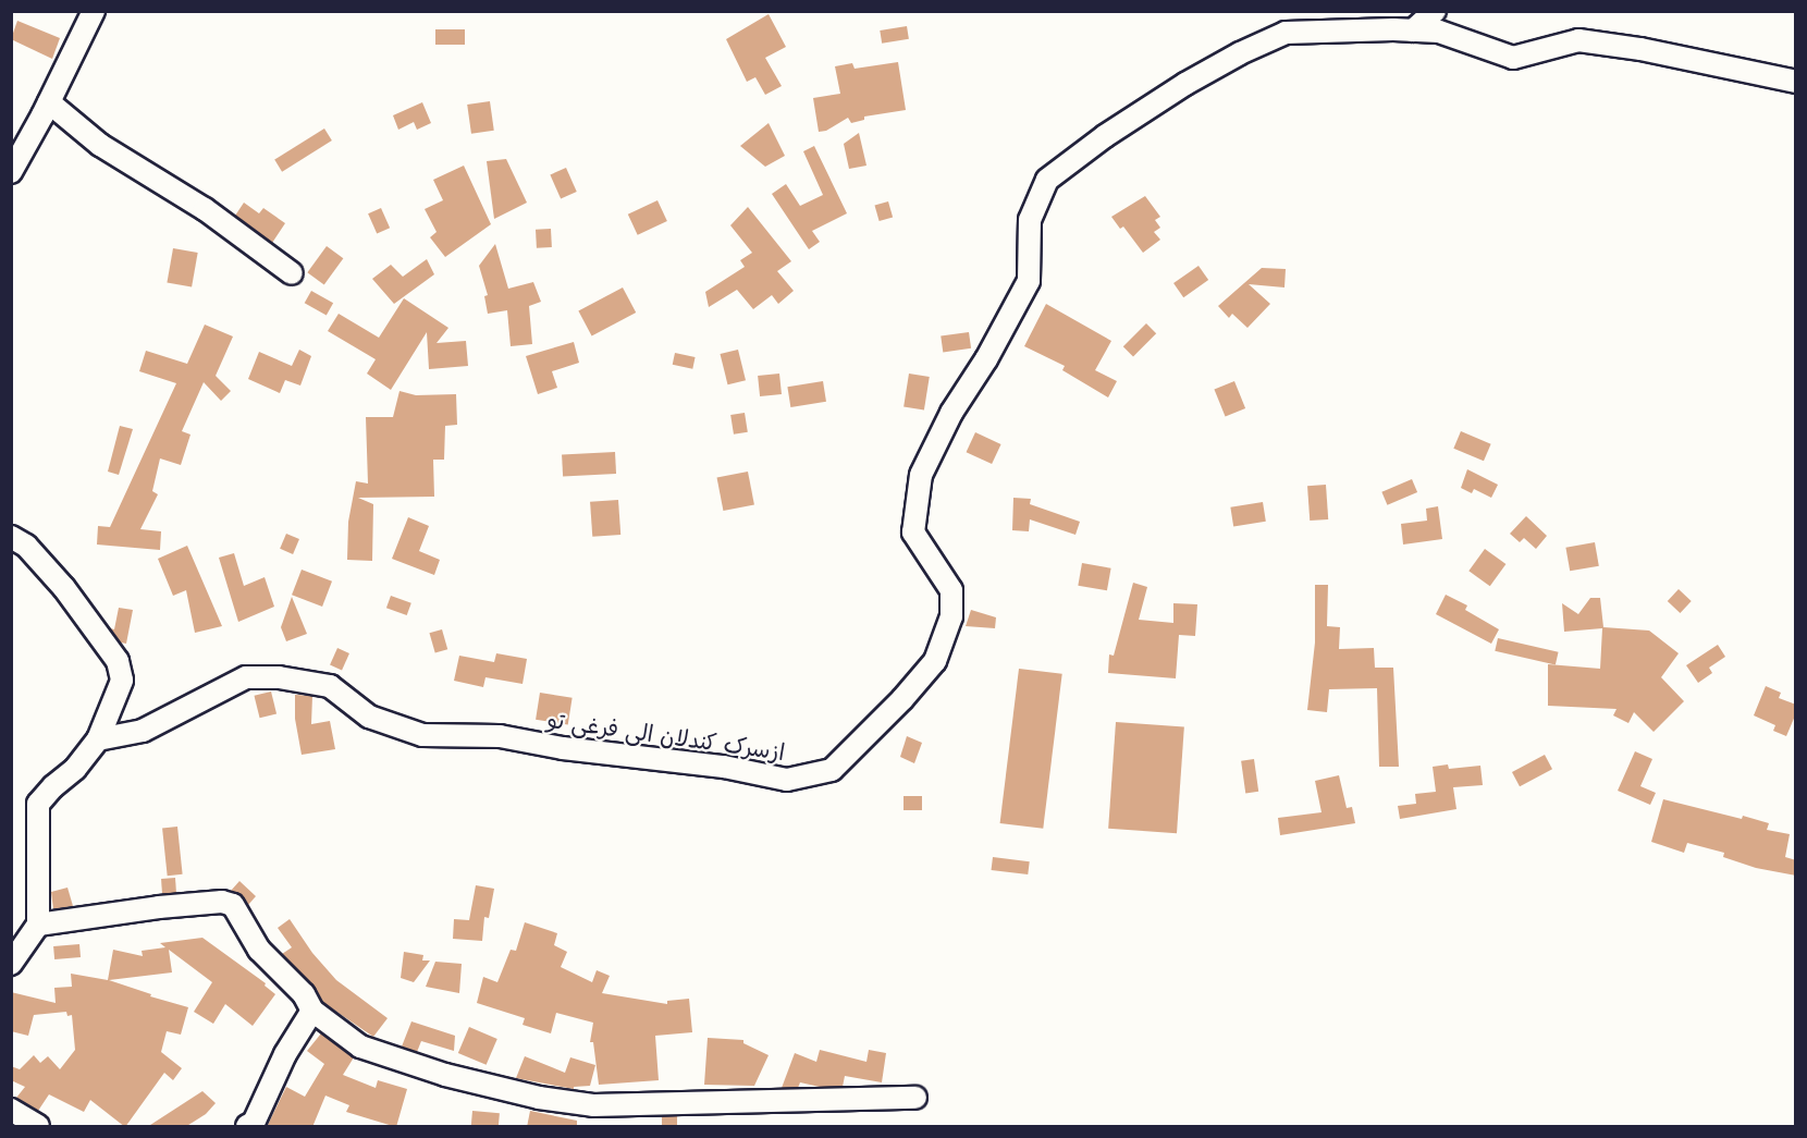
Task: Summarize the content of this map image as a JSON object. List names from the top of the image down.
{
  "streets": {
    "street": ["ازسرک کندلان الی فرغی تو"]
  }
}
